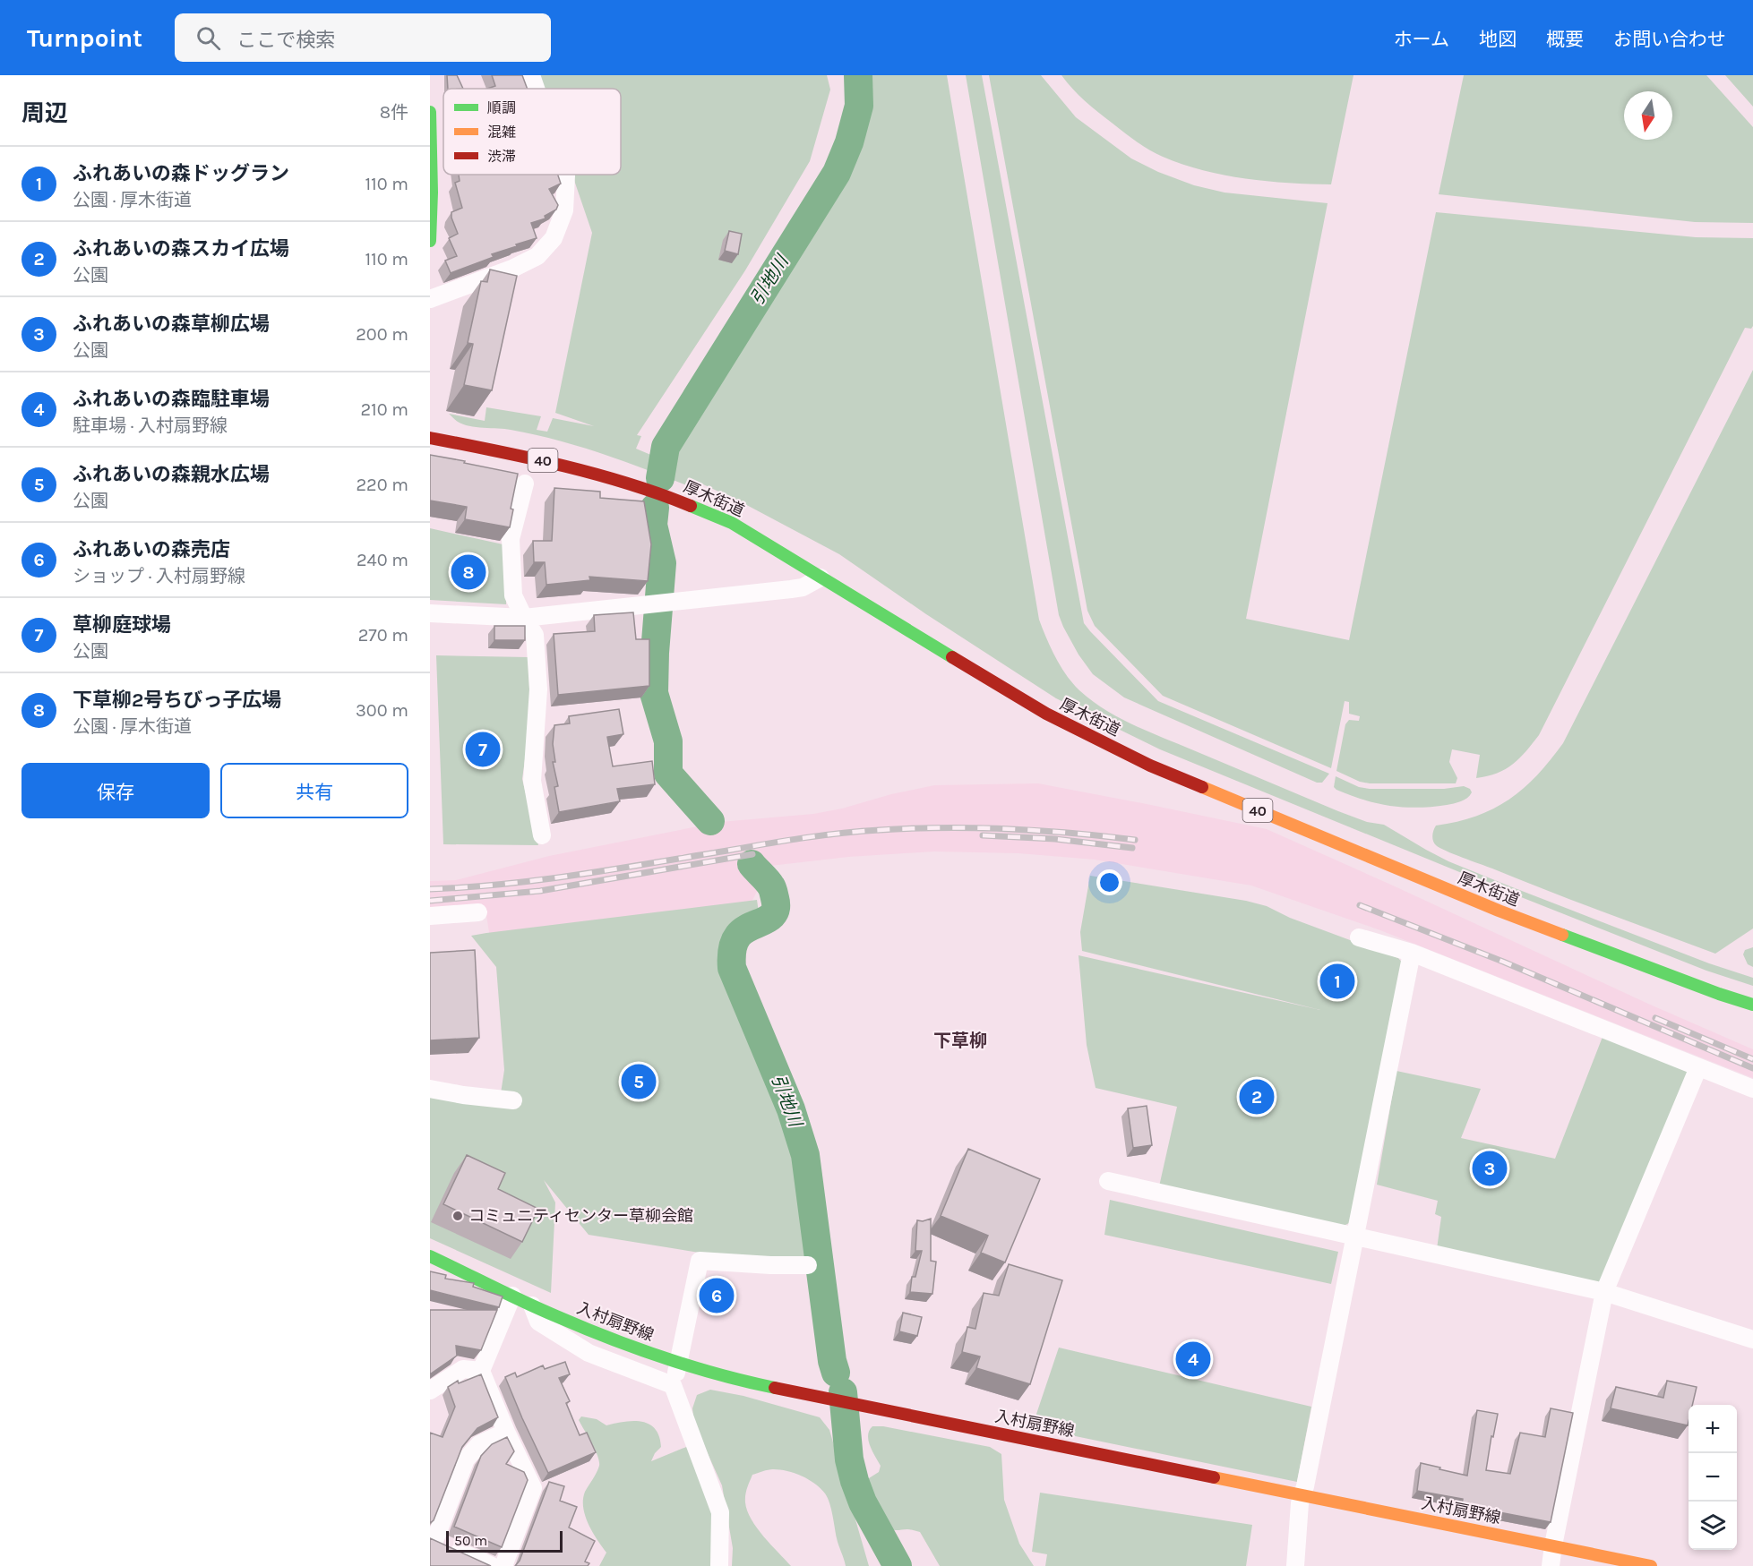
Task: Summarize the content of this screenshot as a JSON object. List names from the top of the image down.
{
  "streets": {
    "main road": ["40", "厚木街道", "入村扇野線"]
  },
  "districts": ["下草柳"],
  "water": ["引地川"],
  "places": ["コミュニティセンター草柳会館"],
  "legend": ["順調", "混雑", "渋滞"],
  "scale_bar": "50 m",
  "north": "bottom",
  "page": {
    "header": "Turnpoint",
    "search": "ここで検索",
    "nav": [
      "ホーム",
      "地図",
      "概要",
      "お問い合わせ"
    ],
    "heading": ["周辺", "8件"],
    "list": [
      {
        "mark": "1",
        "name": "ふれあいの森ドッグラン",
        "note": "公園 · 厚木街道",
        "value": "110 m"
      },
      {
        "mark": "2",
        "name": "ふれあいの森スカイ広場",
        "note": "公園",
        "value": "110 m"
      },
      {
        "mark": "3",
        "name": "ふれあいの森草柳広場",
        "note": "公園",
        "value": "200 m"
      },
      {
        "mark": "4",
        "name": "ふれあいの森臨駐車場",
        "note": "駐車場 · 入村扇野線",
        "value": "210 m"
      },
      {
        "mark": "5",
        "name": "ふれあいの森親水広場",
        "note": "公園",
        "value": "220 m"
      },
      {
        "mark": "6",
        "name": "ふれあいの森売店",
        "note": "ショップ · 入村扇野線",
        "value": "240 m"
      },
      {
        "mark": "7",
        "name": "草柳庭球場",
        "note": "公園",
        "value": "270 m"
      },
      {
        "mark": "8",
        "name": "下草柳2号ちびっ子広場",
        "note": "公園 · 厚木街道",
        "value": "300 m"
      }
    ],
    "pins": [
      "8",
      "7",
      "1",
      "5",
      "2",
      "3",
      "6",
      "4"
    ],
    "buttons": ["保存", "共有"],
    "map_buttons": ["+", "−"],
    "scale": "50 m"
  }
}
